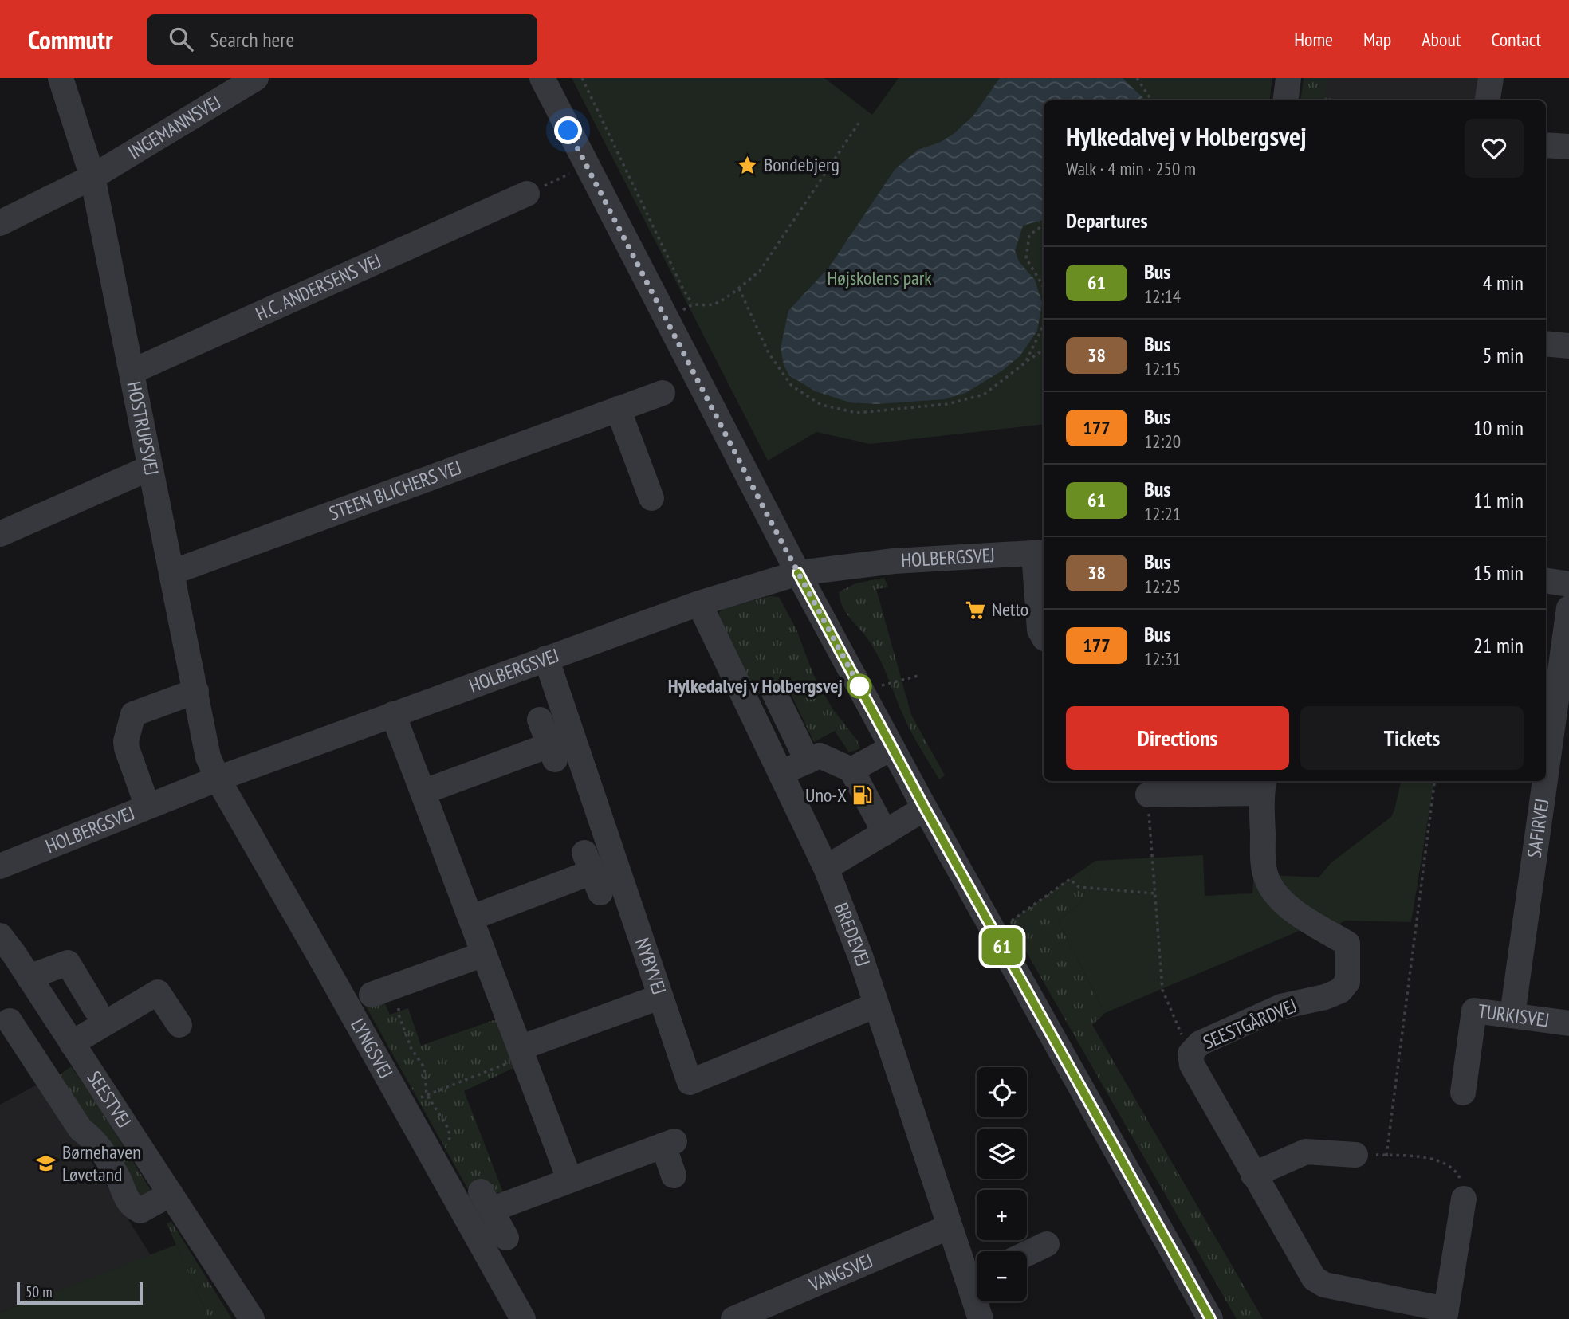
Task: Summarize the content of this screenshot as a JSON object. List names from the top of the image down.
{
  "streets": {
    "street": [
      "INGEMANNSVEJ",
      "H.C. ANDERSENS VEJ",
      "HOSTRUPSVEJ",
      "STEEN BLICHERS VEJ",
      "HOLBERGSVEJ",
      "SAFIRVEJ",
      "BREDEVEJ",
      "NYBYVEJ",
      "TURKISVEJ",
      "SEESTGÅRDVEJ",
      "LYNGSVEJ",
      "SEESTVEJ",
      "VANGSVEJ"
    ]
  },
  "crossings": [
    ["INGEMANNSVEJ", "HOSTRUPSVEJ"],
    ["H.C. ANDERSENS VEJ", "HOSTRUPSVEJ"],
    ["HOSTRUPSVEJ", "STEEN BLICHERS VEJ"],
    ["HOSTRUPSVEJ", "HOLBERGSVEJ"],
    ["HOSTRUPSVEJ", "LYNGSVEJ"],
    ["HOLBERGSVEJ", "BREDEVEJ"],
    ["HOLBERGSVEJ", "NYBYVEJ"],
    ["HOLBERGSVEJ", "LYNGSVEJ"],
    ["SAFIRVEJ", "TURKISVEJ"],
    ["BREDEVEJ", "NYBYVEJ"],
    ["BREDEVEJ", "VANGSVEJ"]
  ],
  "parks": ["Højskolens park"],
  "places": {
    "place": ["Bondebjerg"],
    "supermarket": ["Netto"],
    "other": ["Hylkedalvej v Holbergsvej"],
    "fuel station": ["Uno-X"],
    "school or university": ["Børnehaven Løvetand"]
  },
  "lines": ["bus line 61"],
  "scale_bar": "50 m",
  "page": {
    "header": "Commutr",
    "search": "Search here",
    "nav": [
      "Home",
      "Map",
      "About",
      "Contact"
    ],
    "on_map": "61",
    "heading": [
      ["Hylkedalvej v Holbergsvej", "Walk · 4 min · 250 m"],
      "Departures"
    ],
    "list": [
      {
        "mark": "61",
        "name": "Bus",
        "note": "12:14",
        "value": "4 min"
      },
      {
        "mark": "38",
        "name": "Bus",
        "note": "12:15",
        "value": "5 min"
      },
      {
        "mark": "177",
        "name": "Bus",
        "note": "12:20",
        "value": "10 min"
      },
      {
        "mark": "61",
        "name": "Bus",
        "note": "12:21",
        "value": "11 min"
      },
      {
        "mark": "38",
        "name": "Bus",
        "note": "12:25",
        "value": "15 min"
      },
      {
        "mark": "177",
        "name": "Bus",
        "note": "12:31",
        "value": "21 min"
      }
    ],
    "buttons": ["Directions", "Tickets"],
    "map_buttons": ["+", "−"],
    "scale": "50 m"
  }
}
